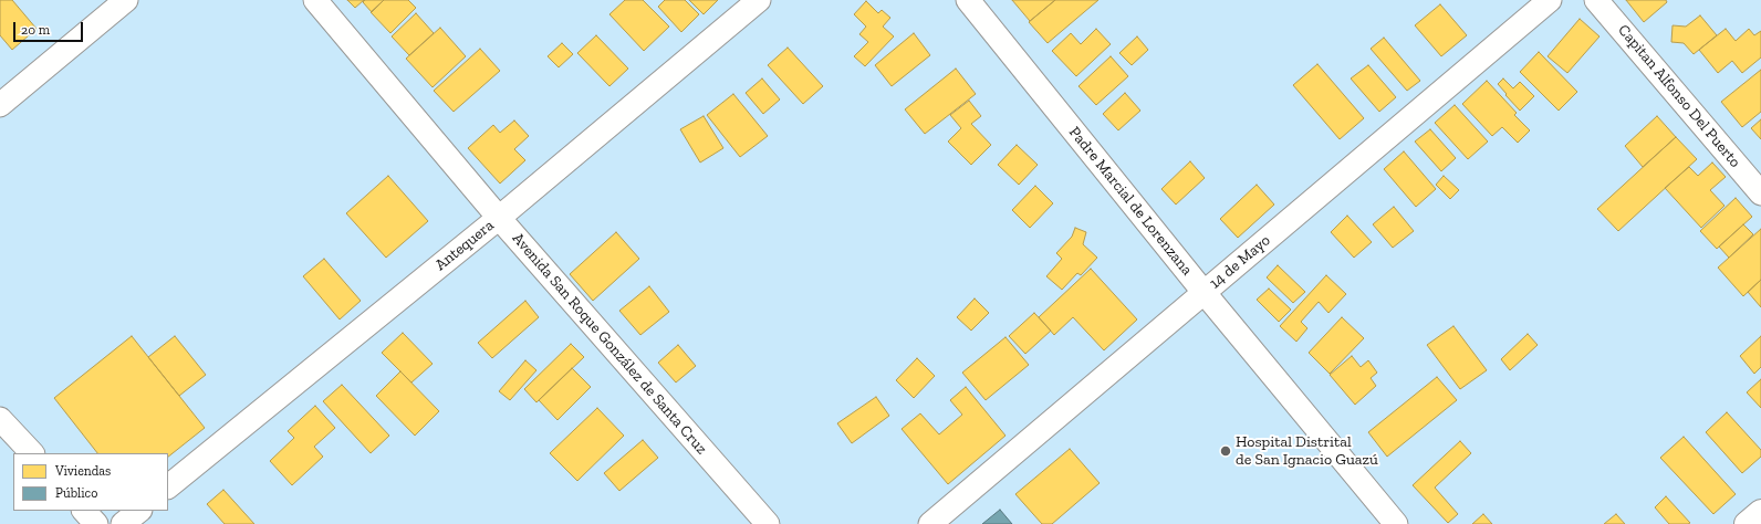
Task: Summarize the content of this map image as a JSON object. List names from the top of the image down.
{
  "streets": {
    "street": [
      "Capitan Alfonso Del Puerto",
      "Padre Marcial de Lorenzana",
      "Antequera",
      "14 de Mayo",
      "Avenida San Roque González de Santa Cruz"
    ]
  },
  "crossings": [
    ["Padre Marcial de Lorenzana", "14 de Mayo"],
    ["Antequera", "Avenida San Roque González de Santa Cruz"]
  ],
  "places": ["Hospital Distrital de San Ignacio Guazú"],
  "legend": ["Viviendas", "Público"],
  "scale_bar": "20 m"
}
